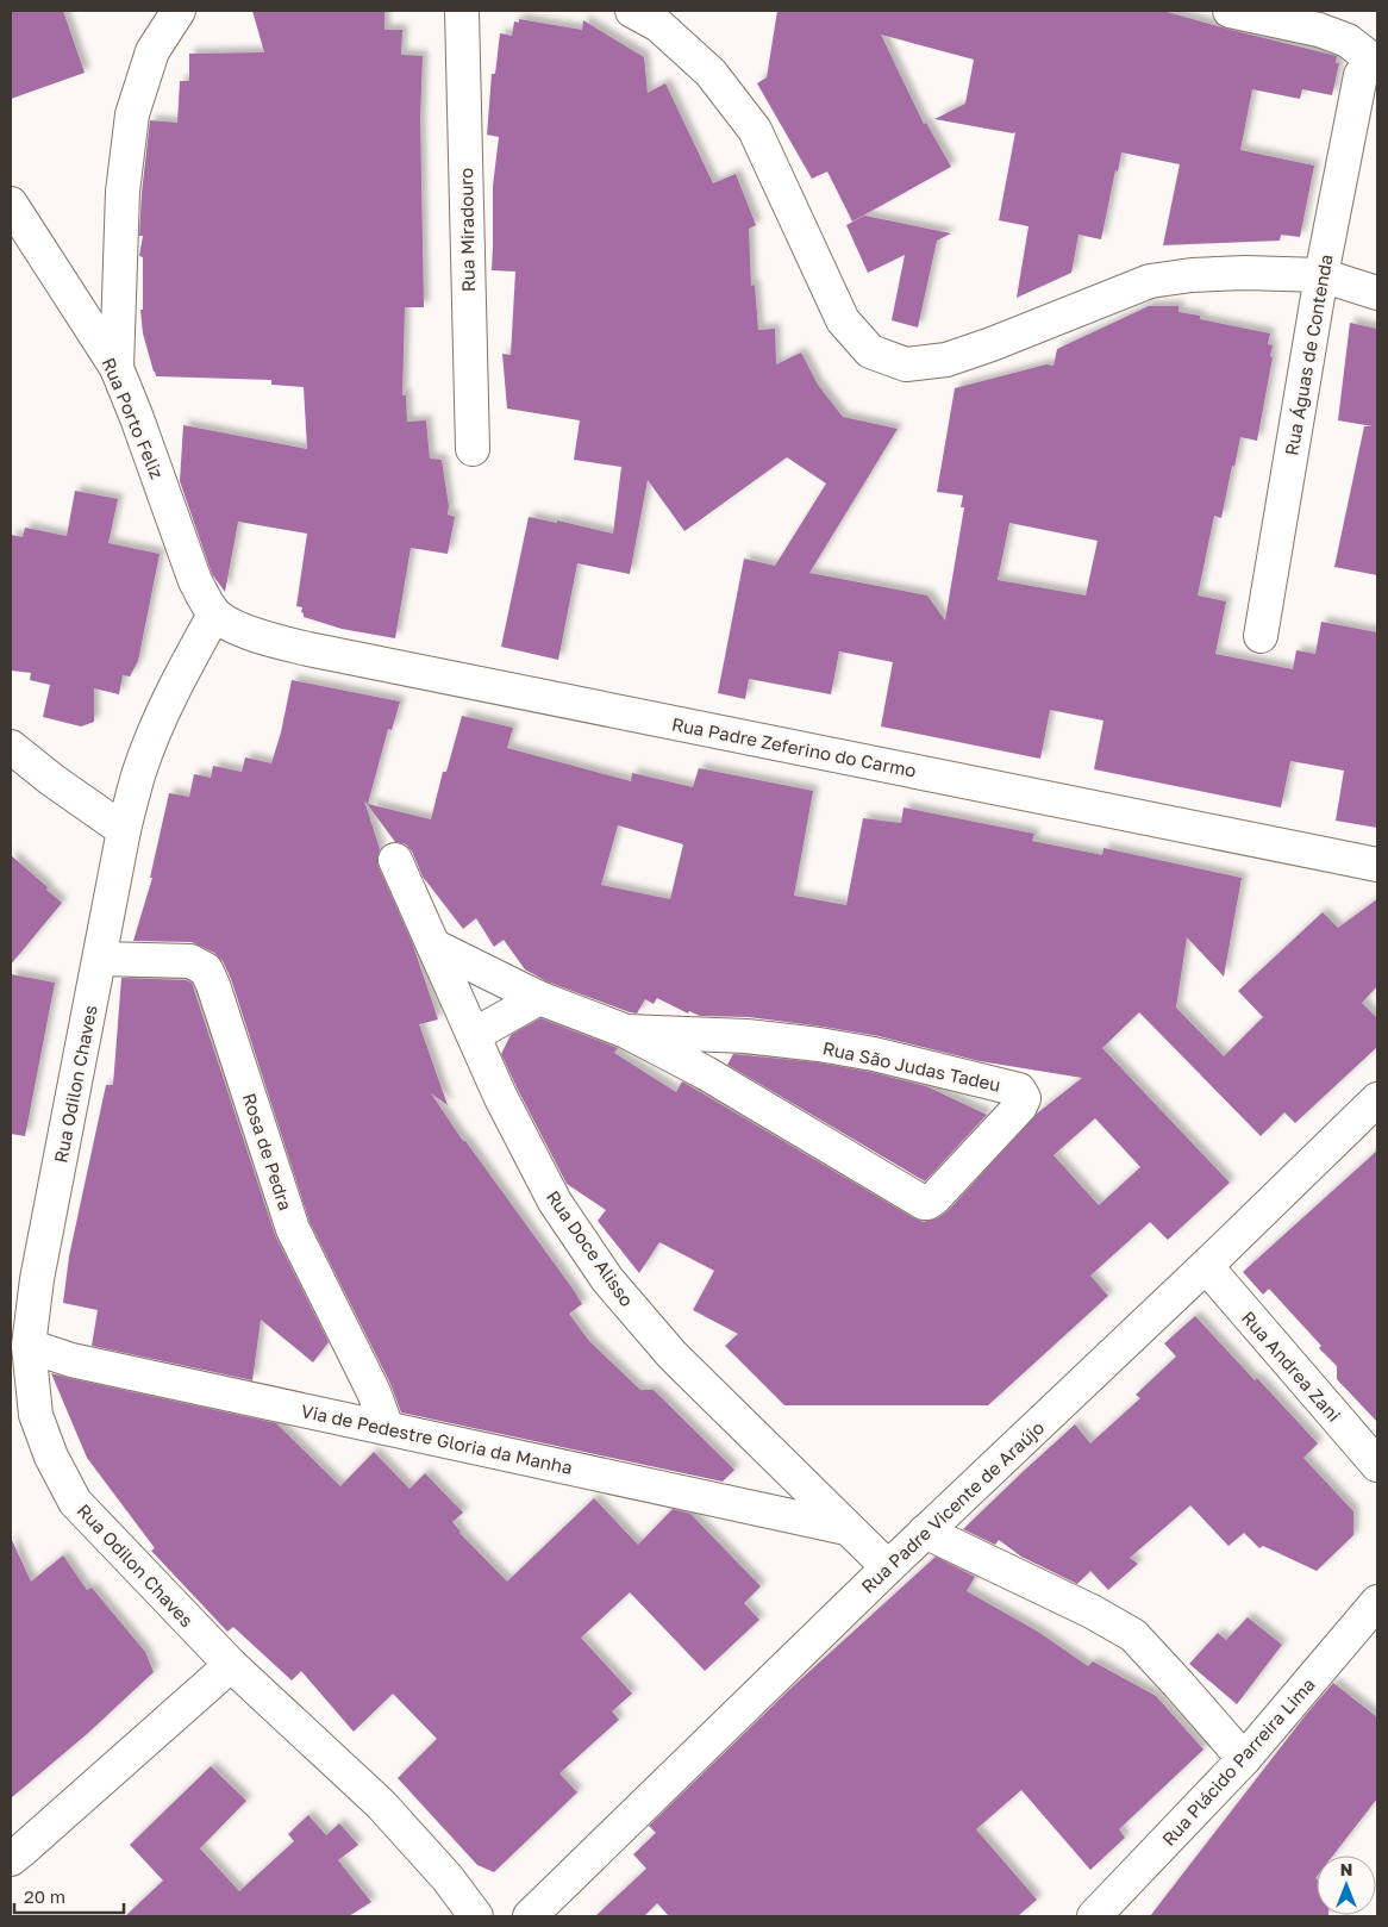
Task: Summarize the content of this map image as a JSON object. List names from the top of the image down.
{
  "streets": {
    "street": [
      "Rua Miradouro",
      "Rua Águas de Contenda",
      "Rua Porto Feliz",
      "Rua Padre Zeferino do Carmo",
      "Rua São Judas Tadeu",
      "Rua Odilon Chaves",
      "Rosa de Pedra",
      "Rua Doce Alisso",
      "Rua Andrea Zani",
      "Via de Pedestre Gloria da Manha",
      "Rua Padre Vicente de Araújo",
      "Rua Plácido Parreira Lima"
    ]
  },
  "crossings": [
    ["Rua Porto Feliz", "Rua Padre Zeferino do Carmo"],
    ["Rua Porto Feliz", "Rua Odilon Chaves"],
    ["Rua Padre Zeferino do Carmo", "Rua Odilon Chaves"],
    ["Rua São Judas Tadeu", "Rua Doce Alisso"],
    ["Rua Odilon Chaves", "Rosa de Pedra"],
    ["Rua Odilon Chaves", "Via de Pedestre Gloria da Manha"],
    ["Rosa de Pedra", "Via de Pedestre Gloria da Manha"],
    ["Rua Doce Alisso", "Via de Pedestre Gloria da Manha"],
    ["Rua Doce Alisso", "Rua Padre Vicente de Araújo"],
    ["Rua Andrea Zani", "Rua Padre Vicente de Araújo"]
  ],
  "scale_bar": "20 m",
  "north": "top"
}
